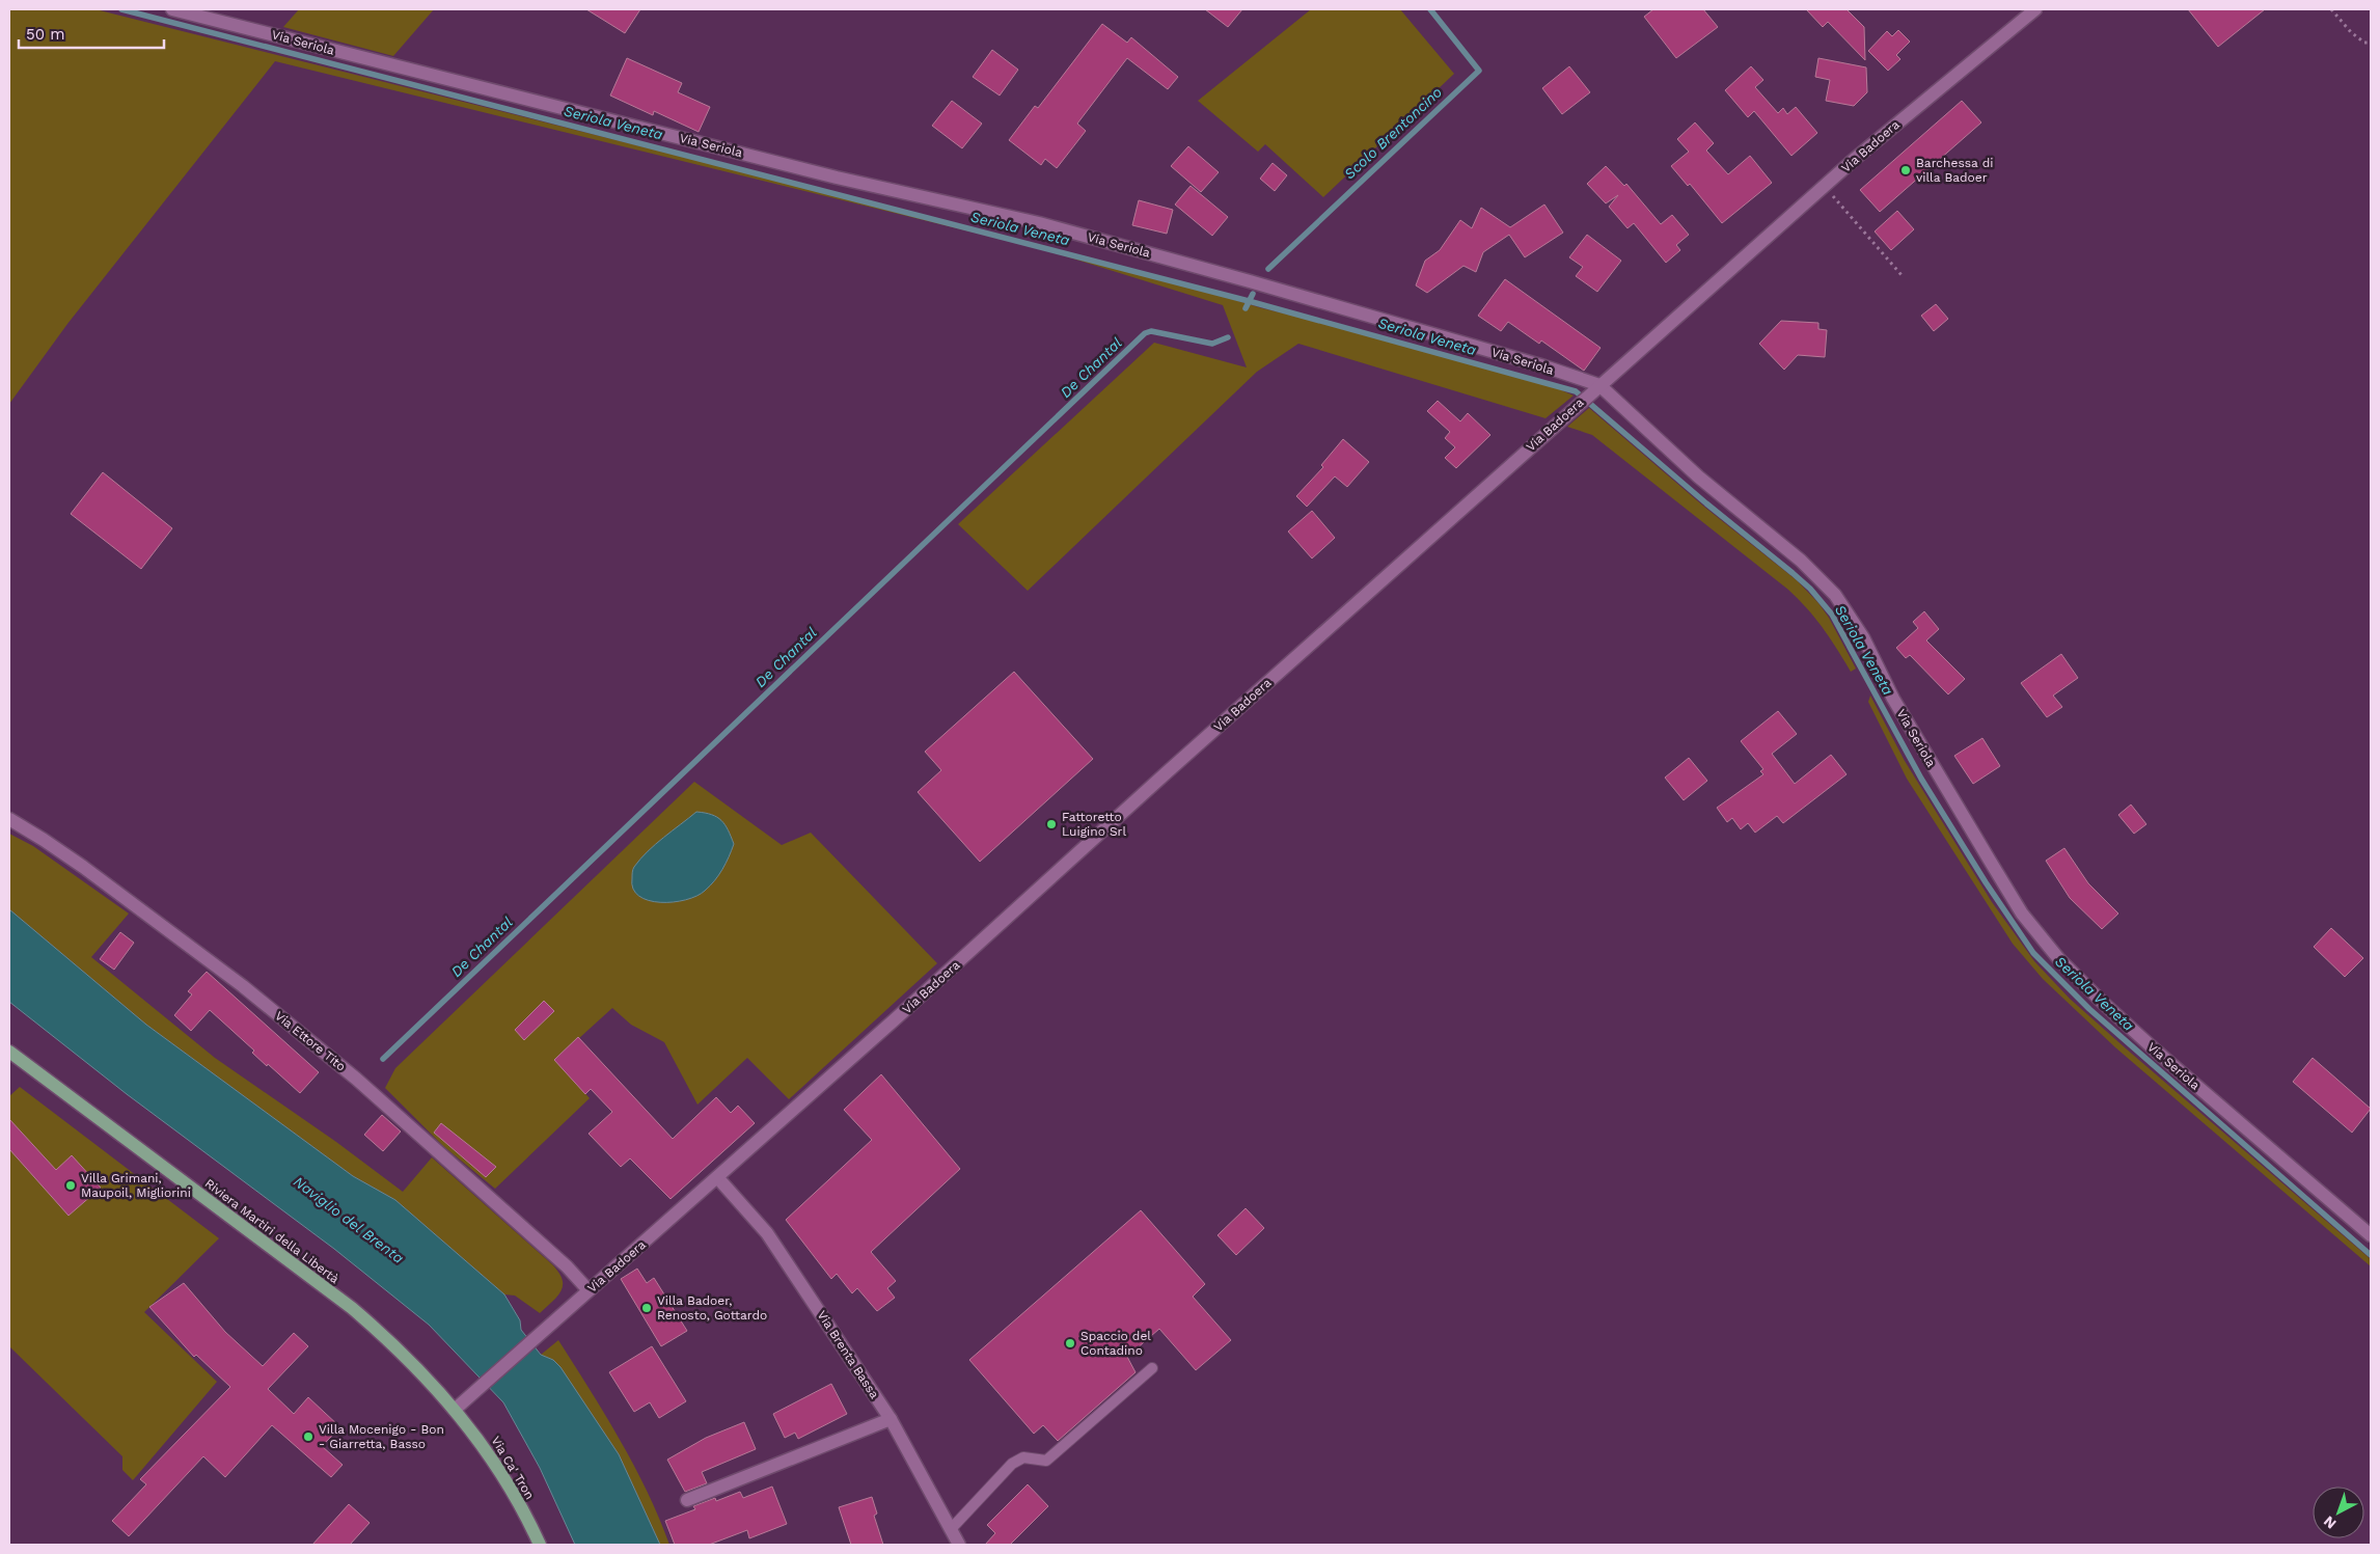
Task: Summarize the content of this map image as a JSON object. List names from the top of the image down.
{
  "streets": {
    "main road": ["Riviera Martiri della Libertà", "Via Ca' Tron"],
    "street": [
      "Via Seriola",
      "Via Badoera",
      "Via Ettore Tito",
      "Via Brenta Bassa"
    ]
  },
  "crossings": [
    ["Via Seriola", "Via Badoera"],
    ["Via Badoera", "Via Ettore Tito"],
    ["Via Badoera", "Riviera Martiri della Libertà"],
    ["Via Badoera", "Via Brenta Bassa"],
    ["Via Badoera", "Via Ca' Tron"],
    ["Riviera Martiri della Libertà", "Via Ca' Tron"]
  ],
  "water": [
    "Seriola Veneta",
    "Scolo Brentoncino",
    "De Chantal",
    "Naviglio del Brenta"
  ],
  "places": [
    "Barchessa di villa Badoer",
    "Fattoretto Luigino Srl",
    "Villa Grimani, Maupoil, Migliorini",
    "Villa Badoer, Renosto, Gottardo",
    "Spaccio del Contadino",
    "Villa Mocenigo - Bon - Giarretta, Basso"
  ],
  "scale_bar": "50 m",
  "north": "bottom left"
}
